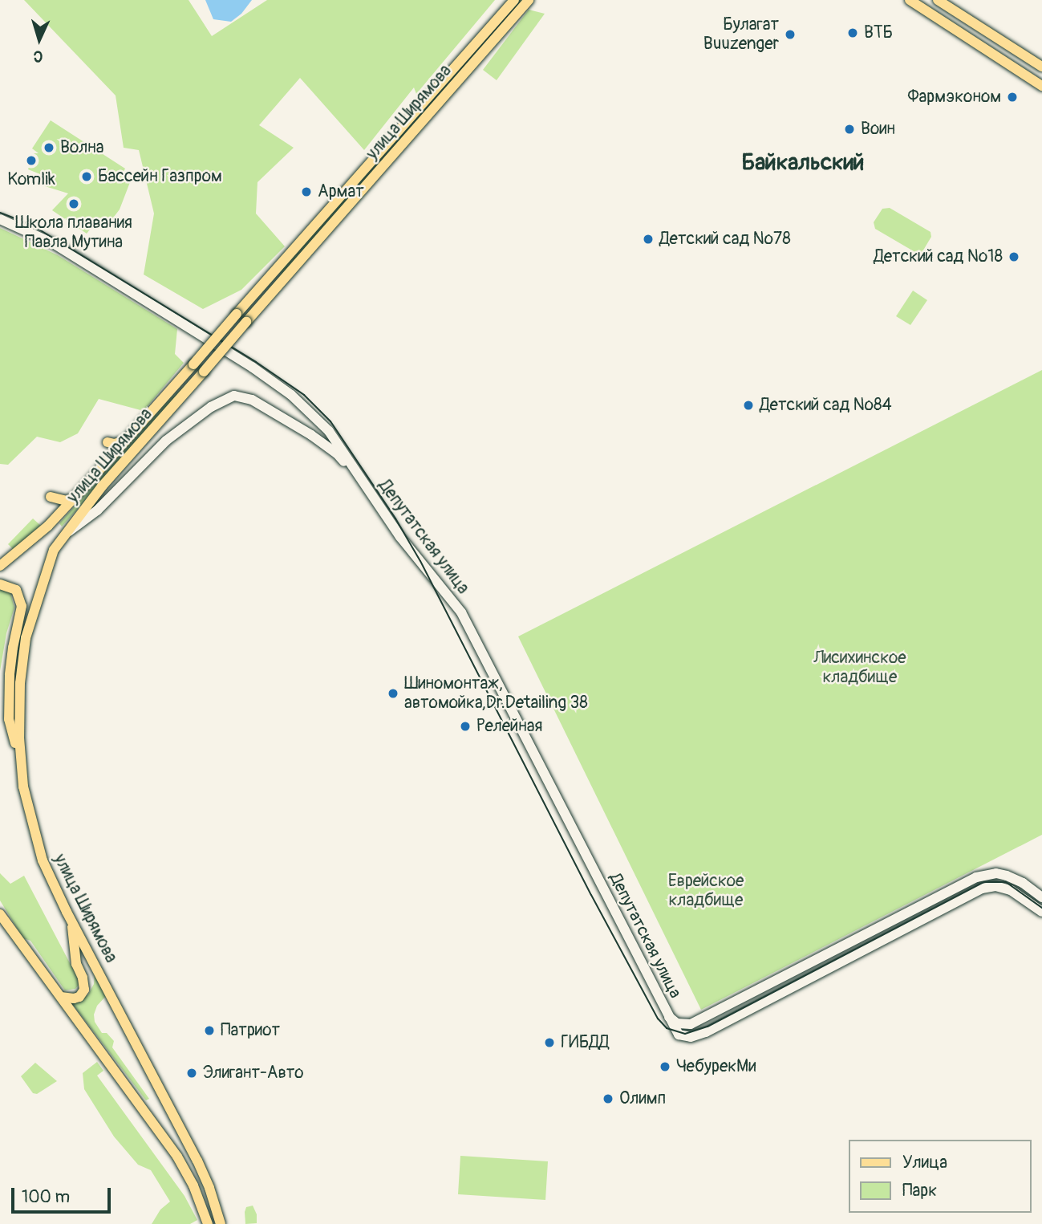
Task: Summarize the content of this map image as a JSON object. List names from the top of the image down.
{
  "streets": {
    "main road": ["улица Ширямова", "Депутатская улица"]
  },
  "districts": ["Байкальский"],
  "parks": ["Лисихинское кладбище", "Еврейское кладбище"],
  "places": [
    "ВТБ",
    "Булагат Buuzenger",
    "Фармэконом",
    "Воин",
    "Волна",
    "Komlik",
    "Бассейн Газпром",
    "Армат",
    "Школа плавания Павла Мутина",
    "Детский сад №78",
    "Детский сад №18",
    "Детский сад №84",
    "Шиномонтаж, автомойка,Dr.Detailing 38",
    "Релейная",
    "Патриот",
    "ГИБДД",
    "ЧебурекМи",
    "Элигант-Авто",
    "Олимп"
  ],
  "legend": ["Улица", "Парк"],
  "scale_bar": "100 m",
  "north": "bottom"
}
